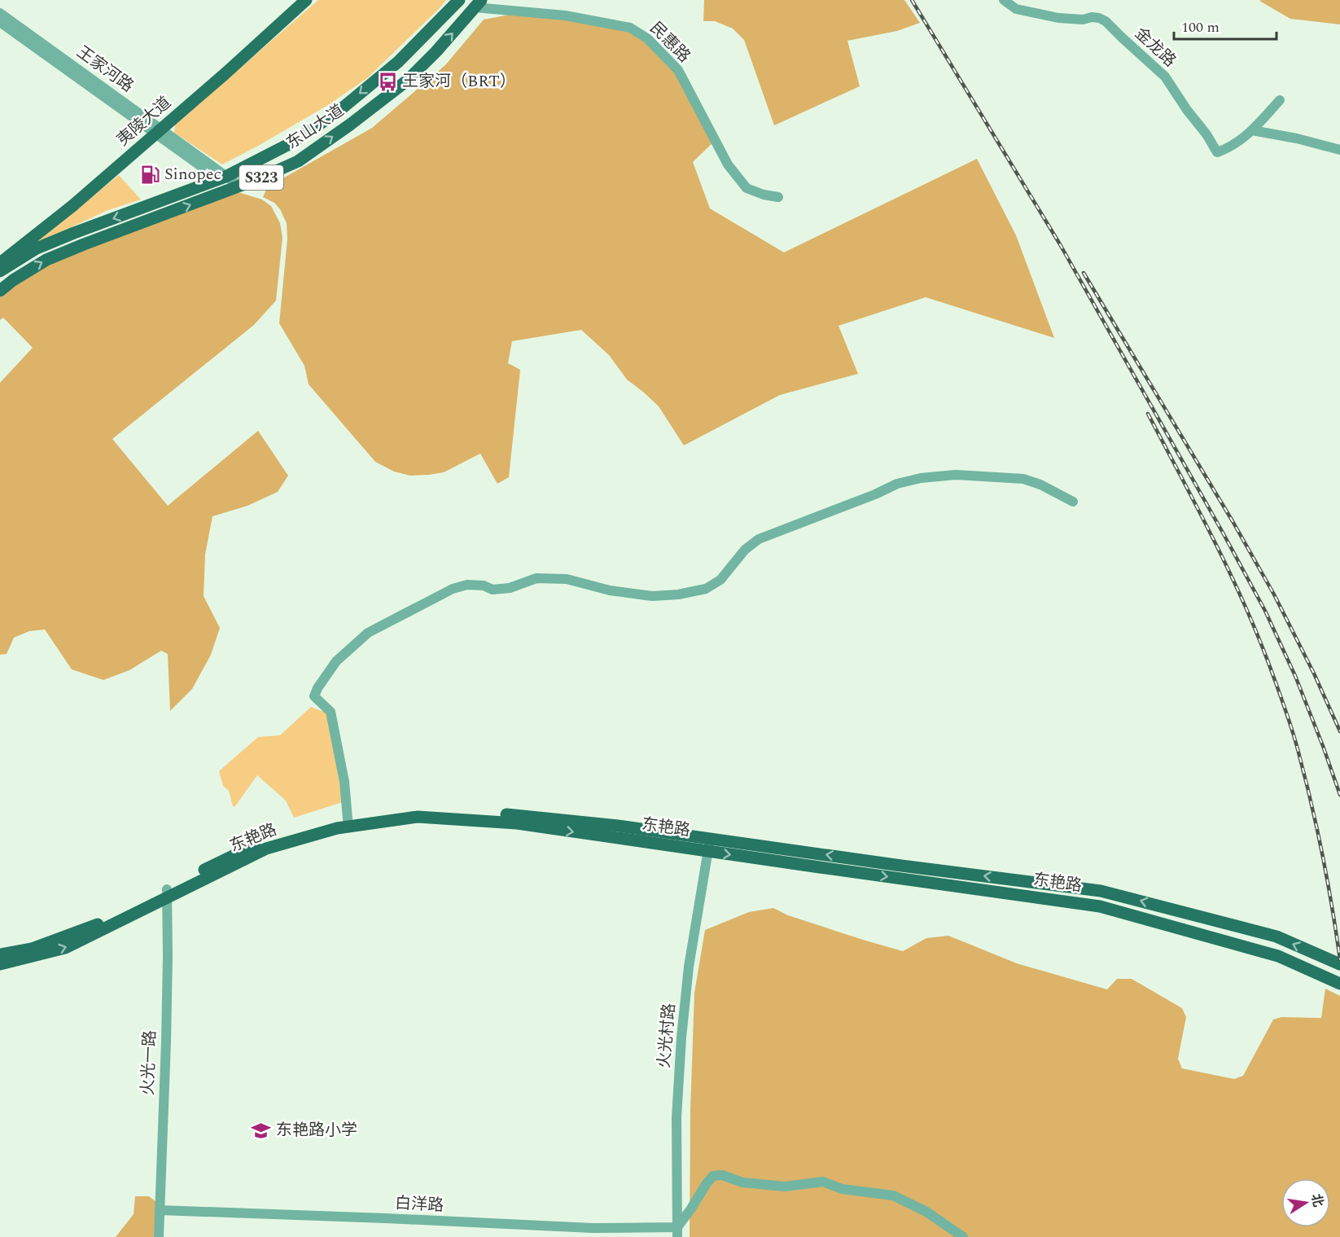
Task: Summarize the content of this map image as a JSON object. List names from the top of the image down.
{
  "streets": {
    "main road": [
      "夷陵大道",
      "东山大道",
      "S323",
      "东艳路"
    ],
    "street": [
      "民惠路",
      "金龙路",
      "王家河路",
      "火光村路",
      "火光一路",
      "白洋路"
    ]
  },
  "crossings": [
    ["民惠路", "东山大道"],
    ["王家河路", "夷陵大道"],
    ["王家河路", "东山大道"],
    ["东艳路", "火光村路"],
    ["东艳路", "火光一路"],
    ["火光村路", "白洋路"],
    ["火光一路", "白洋路"]
  ],
  "places": {
    "bus stop": ["王家河（BRT）"],
    "fuel station": ["Sinopec"],
    "school or university": ["东艳路小学"]
  },
  "scale_bar": "100 m",
  "north": "right"
}
